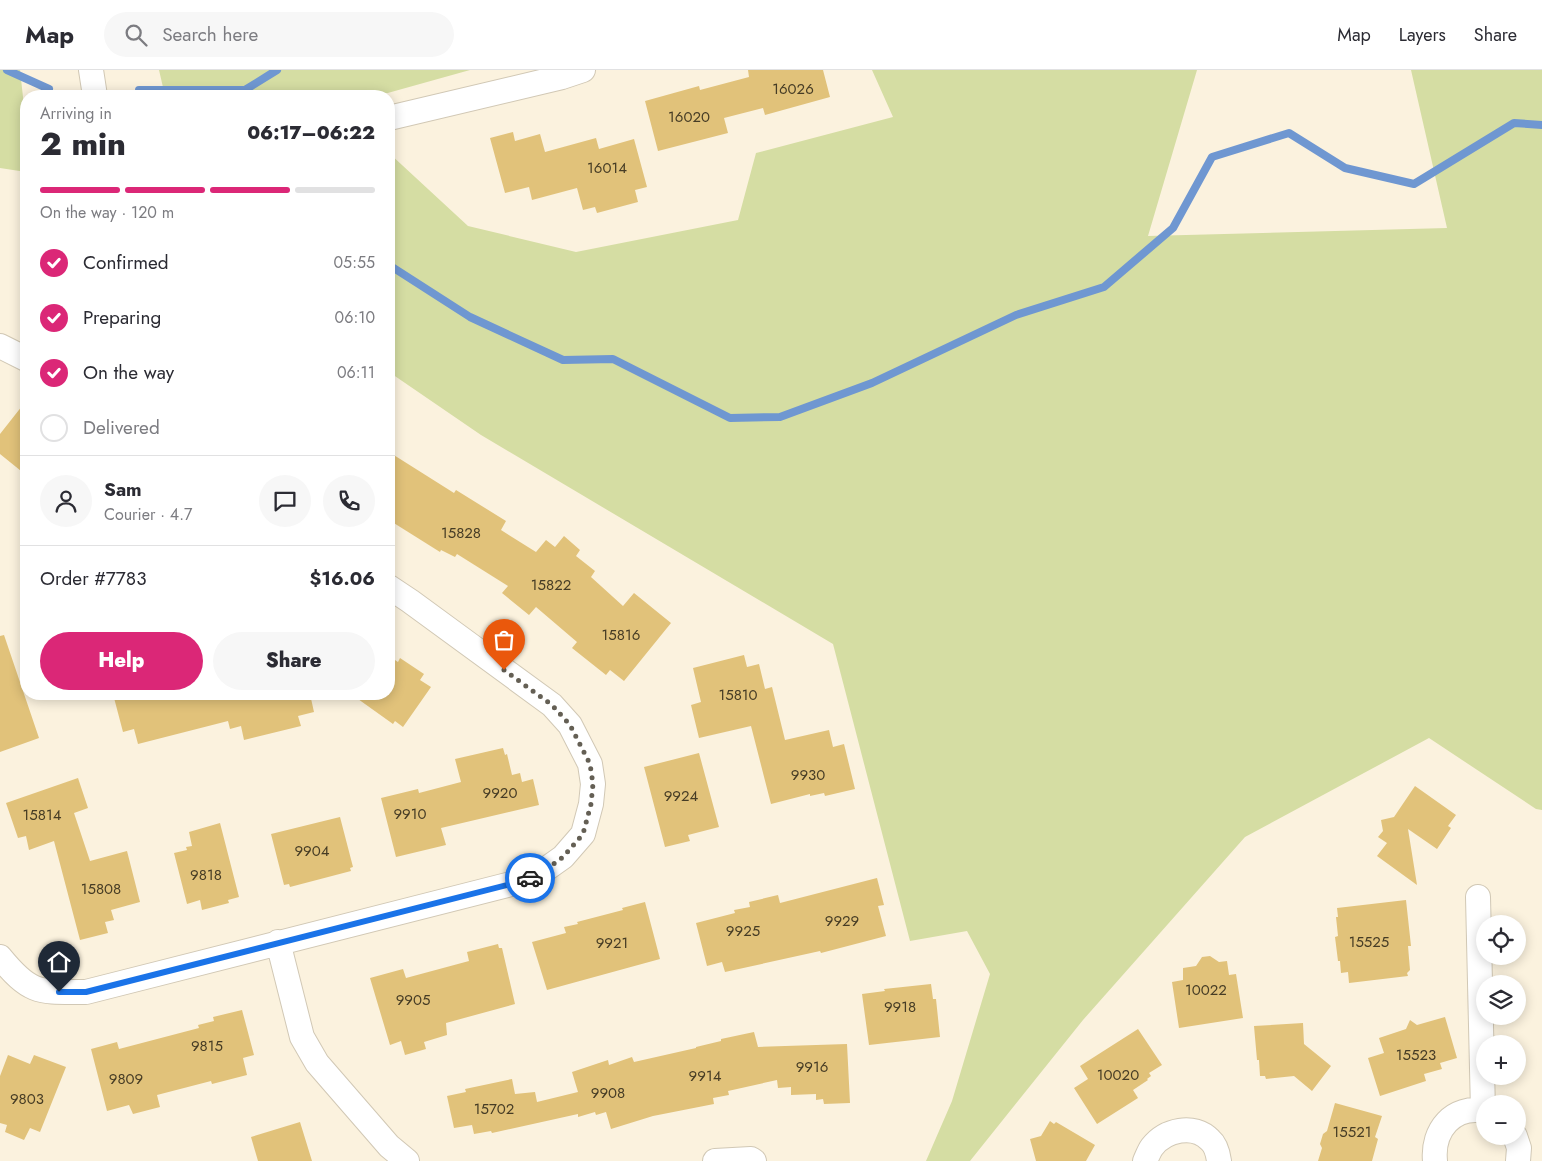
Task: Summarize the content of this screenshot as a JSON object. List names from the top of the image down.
{
  "house_numbers": [
    "16026",
    "16020",
    "16014",
    "15828",
    "15822",
    "15816",
    "15810",
    "9930",
    "9920",
    "9924",
    "9910",
    "15814",
    "9904",
    "9818",
    "15808",
    "9929",
    "9925",
    "15525",
    "9921",
    "10022",
    "9905",
    "9918",
    "9815",
    "15523",
    "9916",
    "10020",
    "9914",
    "9809",
    "9908",
    "9803",
    "15702",
    "15521"
  ],
  "page": {
    "header": "Map",
    "search": "Search here",
    "nav": ["Map", "Layers", "Share"],
    "heading": ["2 min", "Arriving in", "06:17–06:22"],
    "panel": [
      "Sam",
      "Courier · 4.7",
      "Order #7783",
      "$16.06"
    ],
    "bar": "On the way · 120 m",
    "list": [
      ["Confirmed", "05:55"],
      ["Preparing", "06:10"],
      ["On the way", "06:11"],
      "Delivered"
    ],
    "buttons": ["Help", "Share"],
    "map_buttons": ["+", "−"]
  }
}
